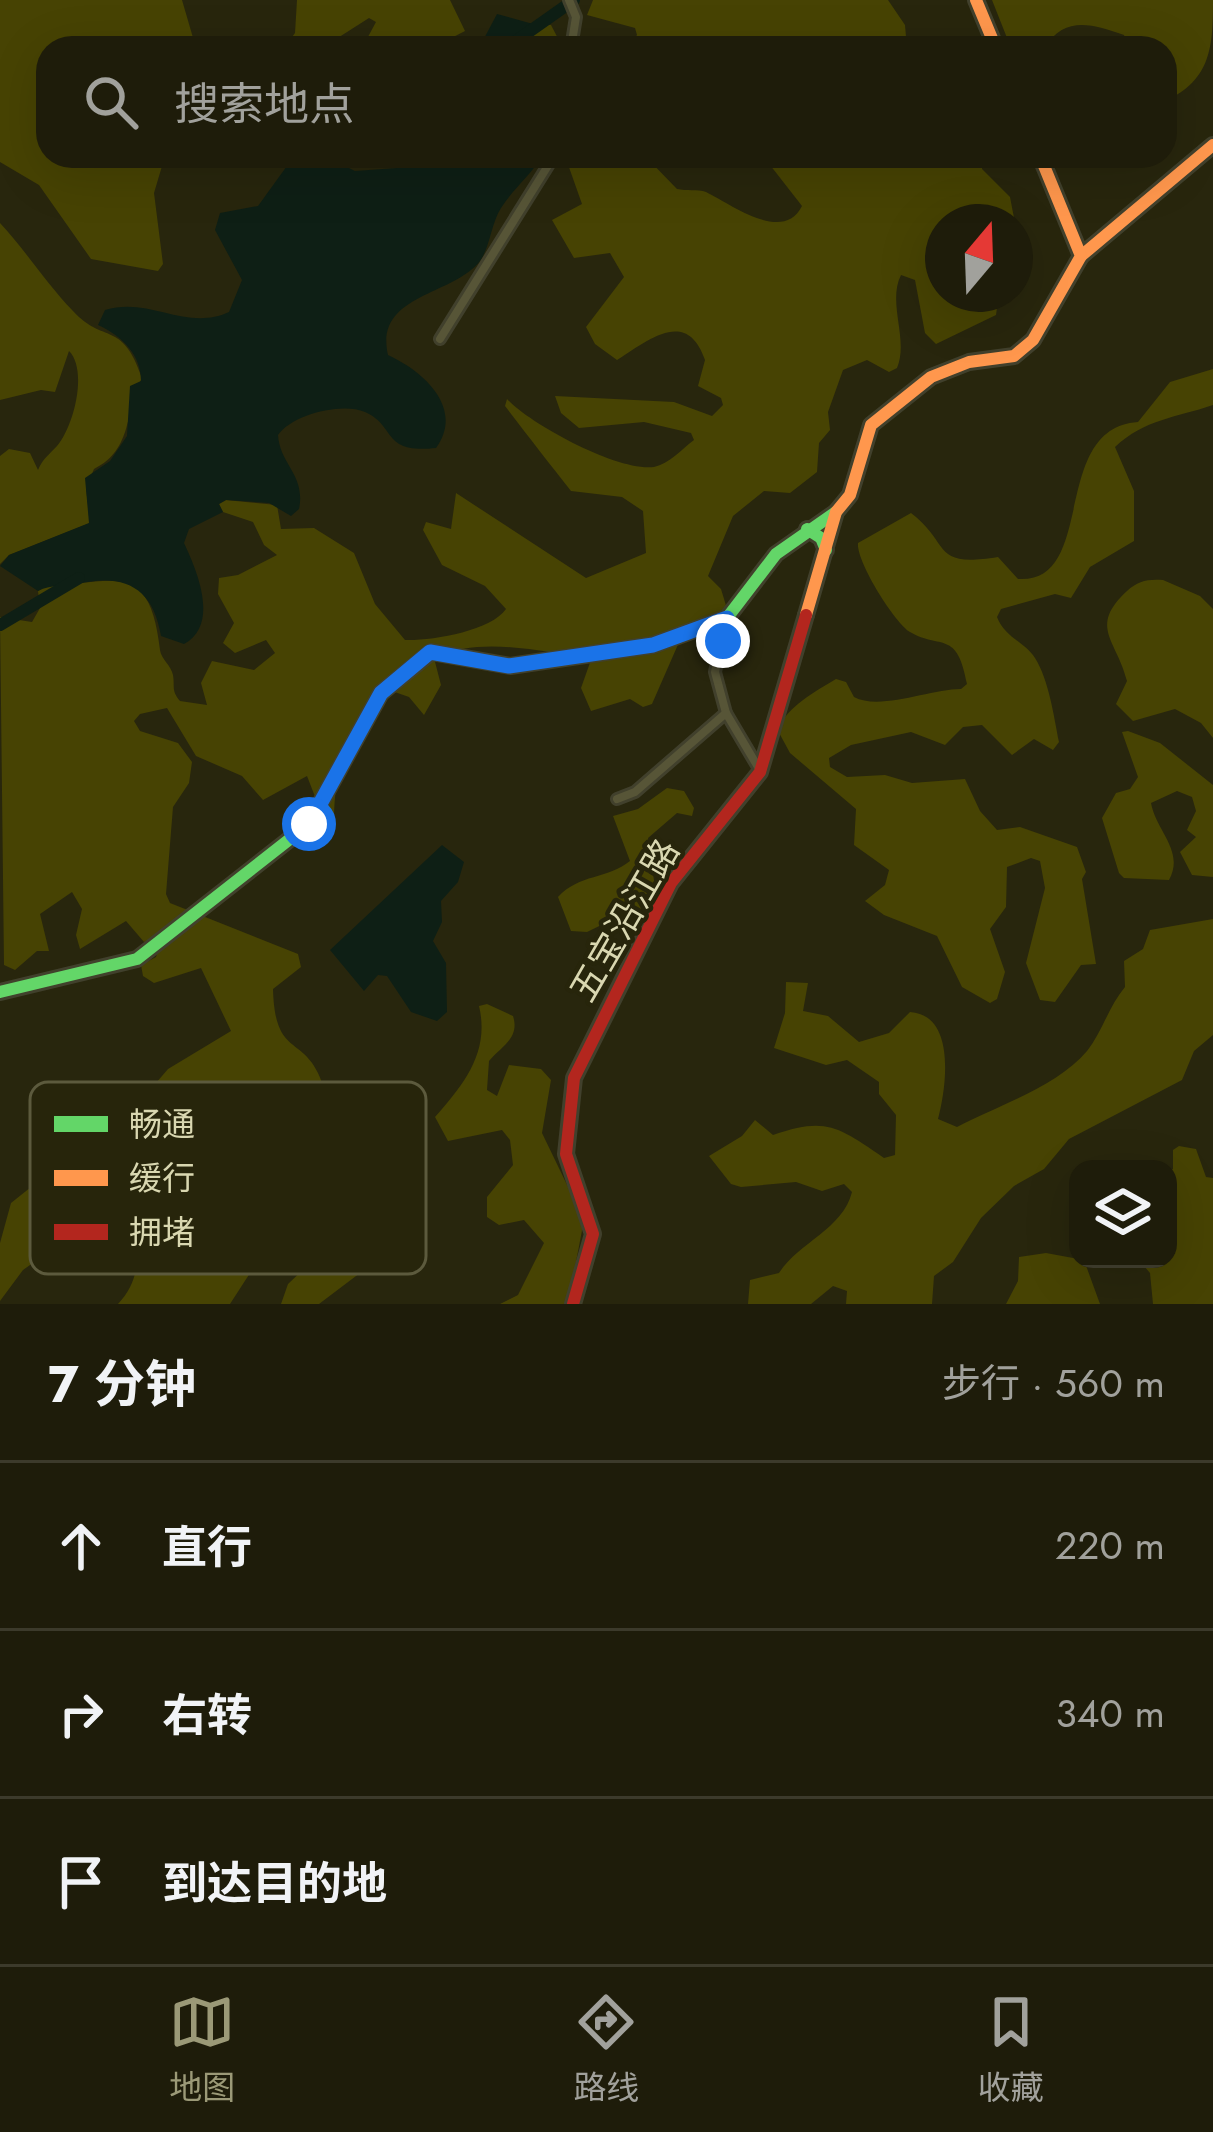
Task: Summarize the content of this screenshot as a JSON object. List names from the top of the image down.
{
  "streets": {
    "main road": ["五宝沿江路"]
  },
  "legend": ["畅通", "缓行", "拥堵"],
  "north": "top",
  "page": {
    "search": "搜索地点",
    "heading": ["7 分钟", "步行 · 560 m"],
    "list": [
      ["直行", "220 m"],
      ["右转", "340 m"],
      "到达目的地"
    ],
    "nav": ["地图", "路线", "收藏"]
  }
}
